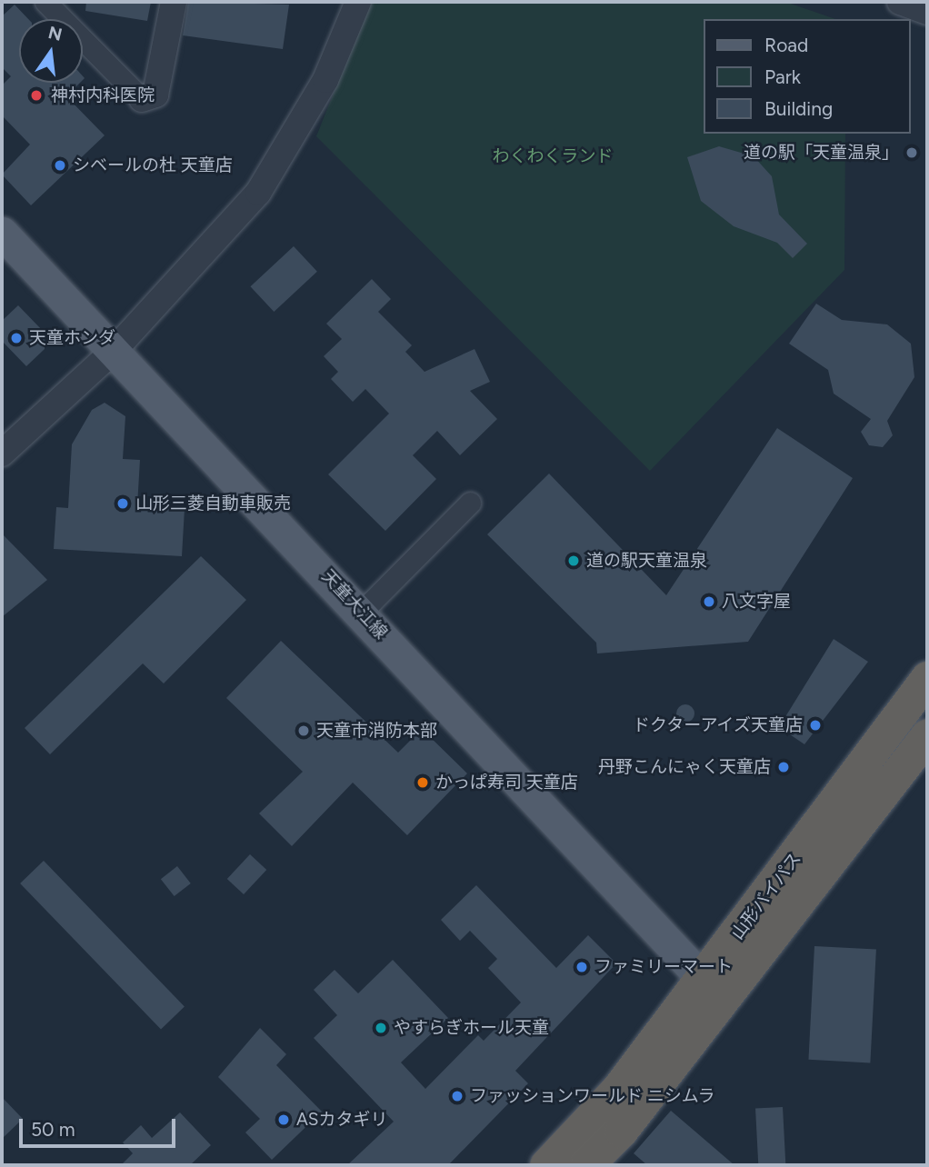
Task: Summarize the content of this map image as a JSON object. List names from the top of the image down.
{
  "streets": {
    "highway": ["山形バイパス"],
    "main road": ["天童大江線"]
  },
  "crossings": [
    ["天童大江線", "山形バイパス"]
  ],
  "parks": ["わくわくランド"],
  "places": [
    "神村内科医院",
    "道の駅「天童温泉」",
    "シベールの杜 天童店",
    "天童ホンダ",
    "山形三菱自動車販売",
    "道の駅天童温泉",
    "八文字屋",
    "ドクターアイズ天童店",
    "天童市消防本部",
    "丹野こんにゃく天童店",
    "かっぱ寿司 天童店",
    "ファミリーマート",
    "やすらぎホール天童",
    "ファッションワールド ニシムラ",
    "ASカタギリ"
  ],
  "legend": ["Road", "Park", "Building"],
  "scale_bar": "50 m",
  "north": "top"
}
